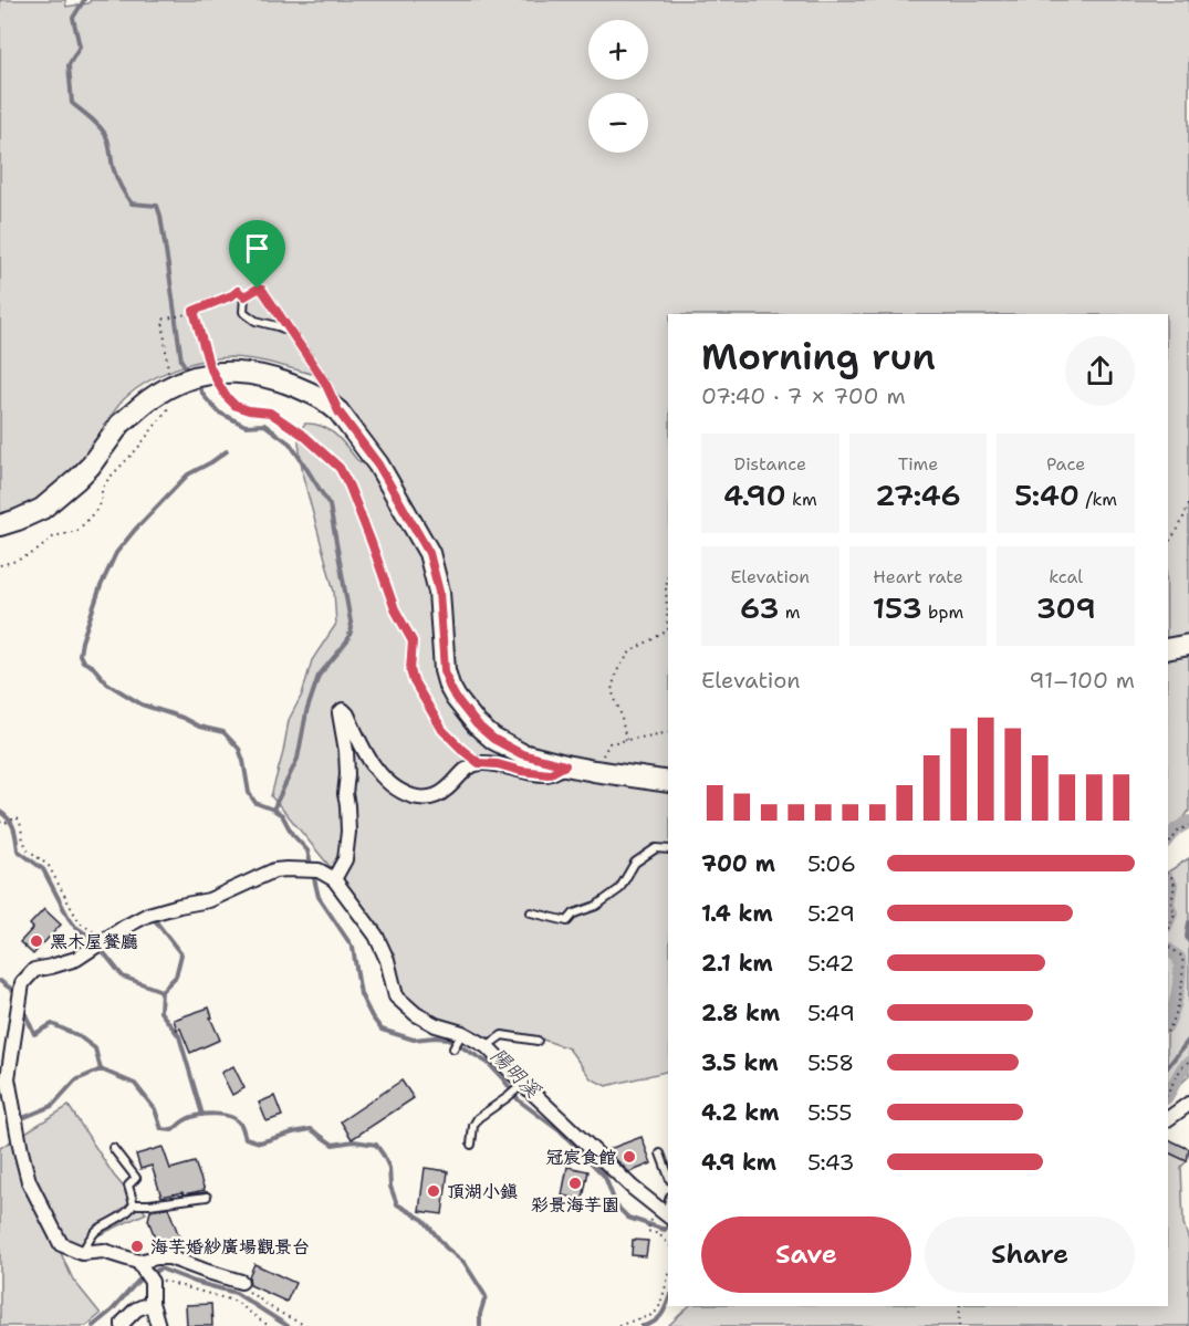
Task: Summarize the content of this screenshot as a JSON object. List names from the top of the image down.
{
  "water": ["陽明溪"],
  "places": [
    "黑木屋餐廳",
    "冠宸食館",
    "彩景海芋園",
    "頂湖小鎮",
    "海芋婚紗廣場觀景台"
  ],
  "page": {
    "map_buttons": ["+", "−"],
    "heading": ["Morning run", "07:40 · 7 × 700 m"],
    "stats": [
      ["Distance", "4.90 km"],
      ["Time", "27:46"],
      ["Pace", "5:40 /km"],
      ["Elevation", "63 m"],
      ["Heart rate", "153 bpm"],
      ["kcal", "309"]
    ],
    "chart": ["Elevation", "91–100 m"],
    "list": [
      {
        "name": "700 m",
        "note": "5:06"
      },
      {
        "name": "1.4 km",
        "note": "5:29"
      },
      {
        "name": "2.1 km",
        "note": "5:42"
      },
      {
        "name": "2.8 km",
        "note": "5:49"
      },
      {
        "name": "3.5 km",
        "note": "5:58"
      },
      {
        "name": "4.2 km",
        "note": "5:55"
      },
      {
        "name": "4.9 km",
        "note": "5:43"
      }
    ],
    "buttons": ["Save", "Share"]
  }
}
